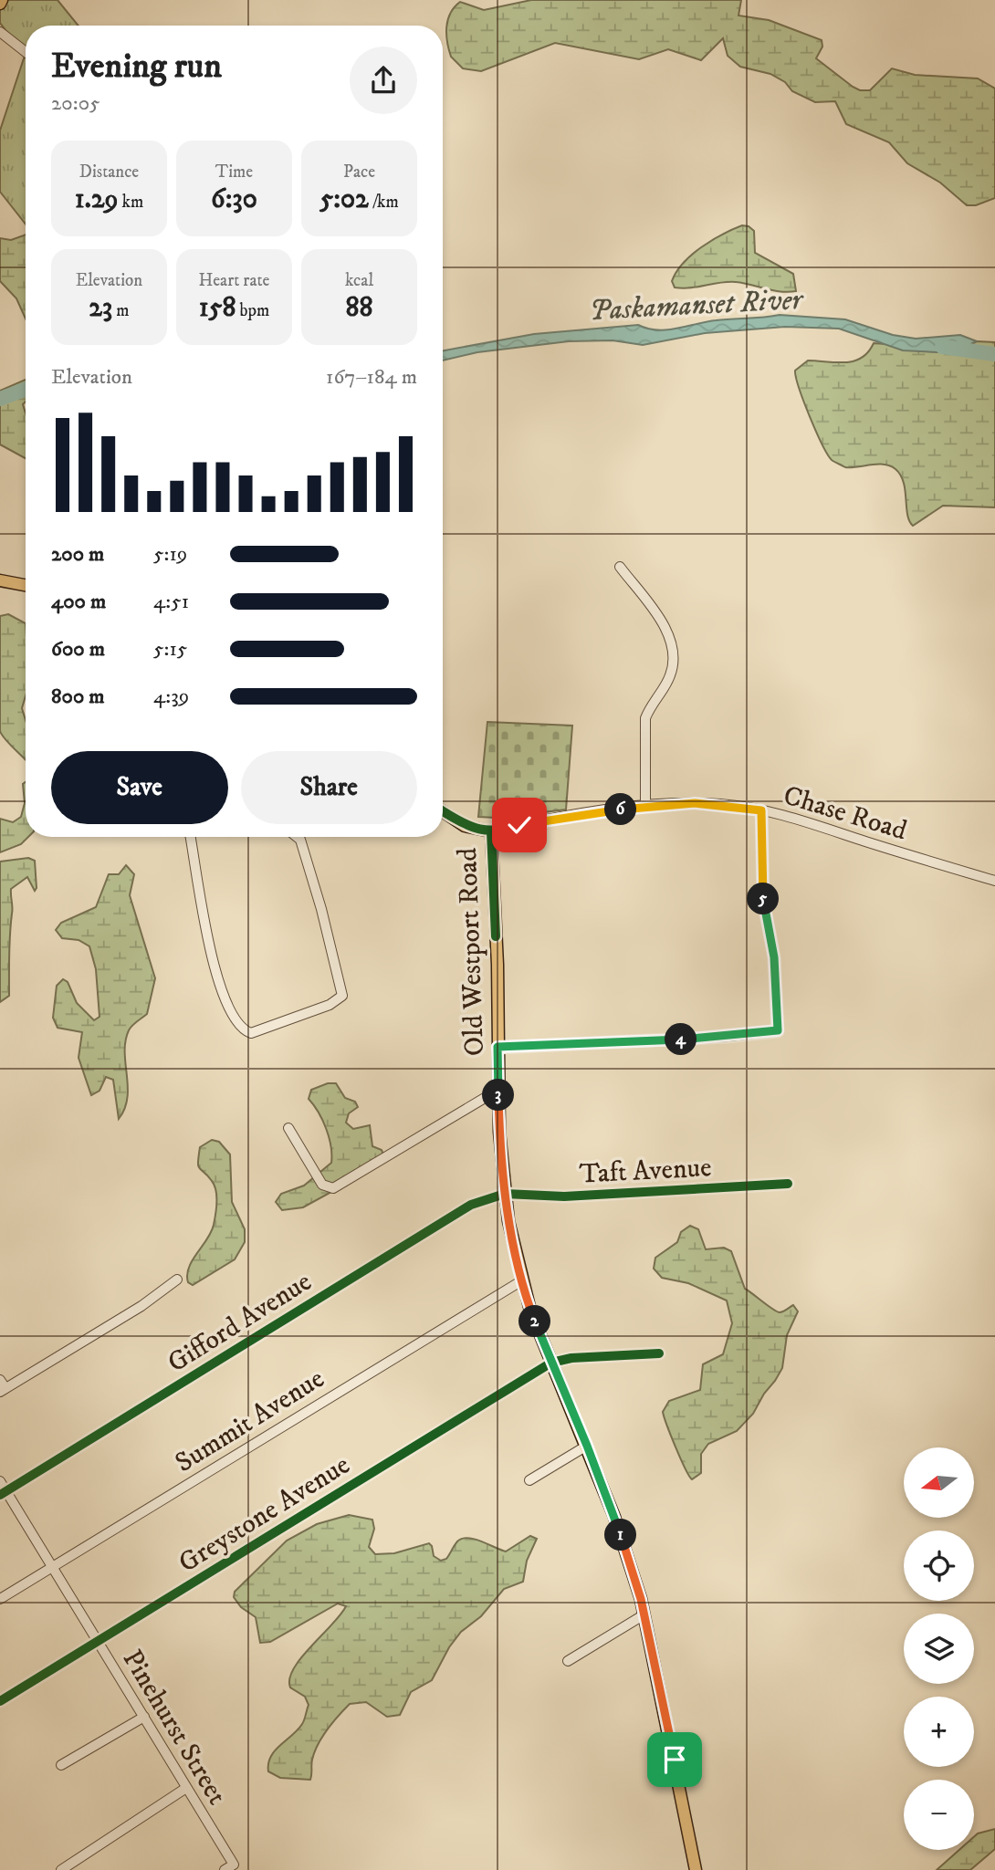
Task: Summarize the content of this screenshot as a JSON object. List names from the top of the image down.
{
  "streets": {
    "main road": ["Old Westport Road"],
    "street": [
      "Chase Road",
      "Taft Avenue",
      "Gifford Avenue",
      "Summit Avenue",
      "Greystone Avenue",
      "Pinehurst Street"
    ]
  },
  "crossings": [
    ["Chase Road", "Old Westport Road"],
    ["Old Westport Road", "Taft Avenue"],
    ["Old Westport Road", "Gifford Avenue"],
    ["Old Westport Road", "Summit Avenue"],
    ["Old Westport Road", "Greystone Avenue"],
    ["Taft Avenue", "Gifford Avenue"],
    ["Gifford Avenue", "Pinehurst Street"],
    ["Summit Avenue", "Pinehurst Street"],
    ["Greystone Avenue", "Pinehurst Street"]
  ],
  "water": ["Paskamanset River"],
  "north": "left",
  "page": {
    "heading": ["Evening run", "20:05"],
    "stats": [
      ["Distance", "1.29 km"],
      ["Time", "6:30"],
      ["Pace", "5:02 /km"],
      ["Elevation", "23 m"],
      ["Heart rate", "158 bpm"],
      ["kcal", "88"]
    ],
    "chart": ["Elevation", "167–184 m"],
    "list": [
      {
        "name": "200 m",
        "note": "5:19"
      },
      {
        "name": "400 m",
        "note": "4:51"
      },
      {
        "name": "600 m",
        "note": "5:15"
      },
      {
        "name": "800 m",
        "note": "4:39"
      }
    ],
    "buttons": ["Save", "Share"],
    "pins": [
      "6",
      "5",
      "4",
      "3",
      "2",
      "1"
    ],
    "map_buttons": ["+", "−"]
  }
}
